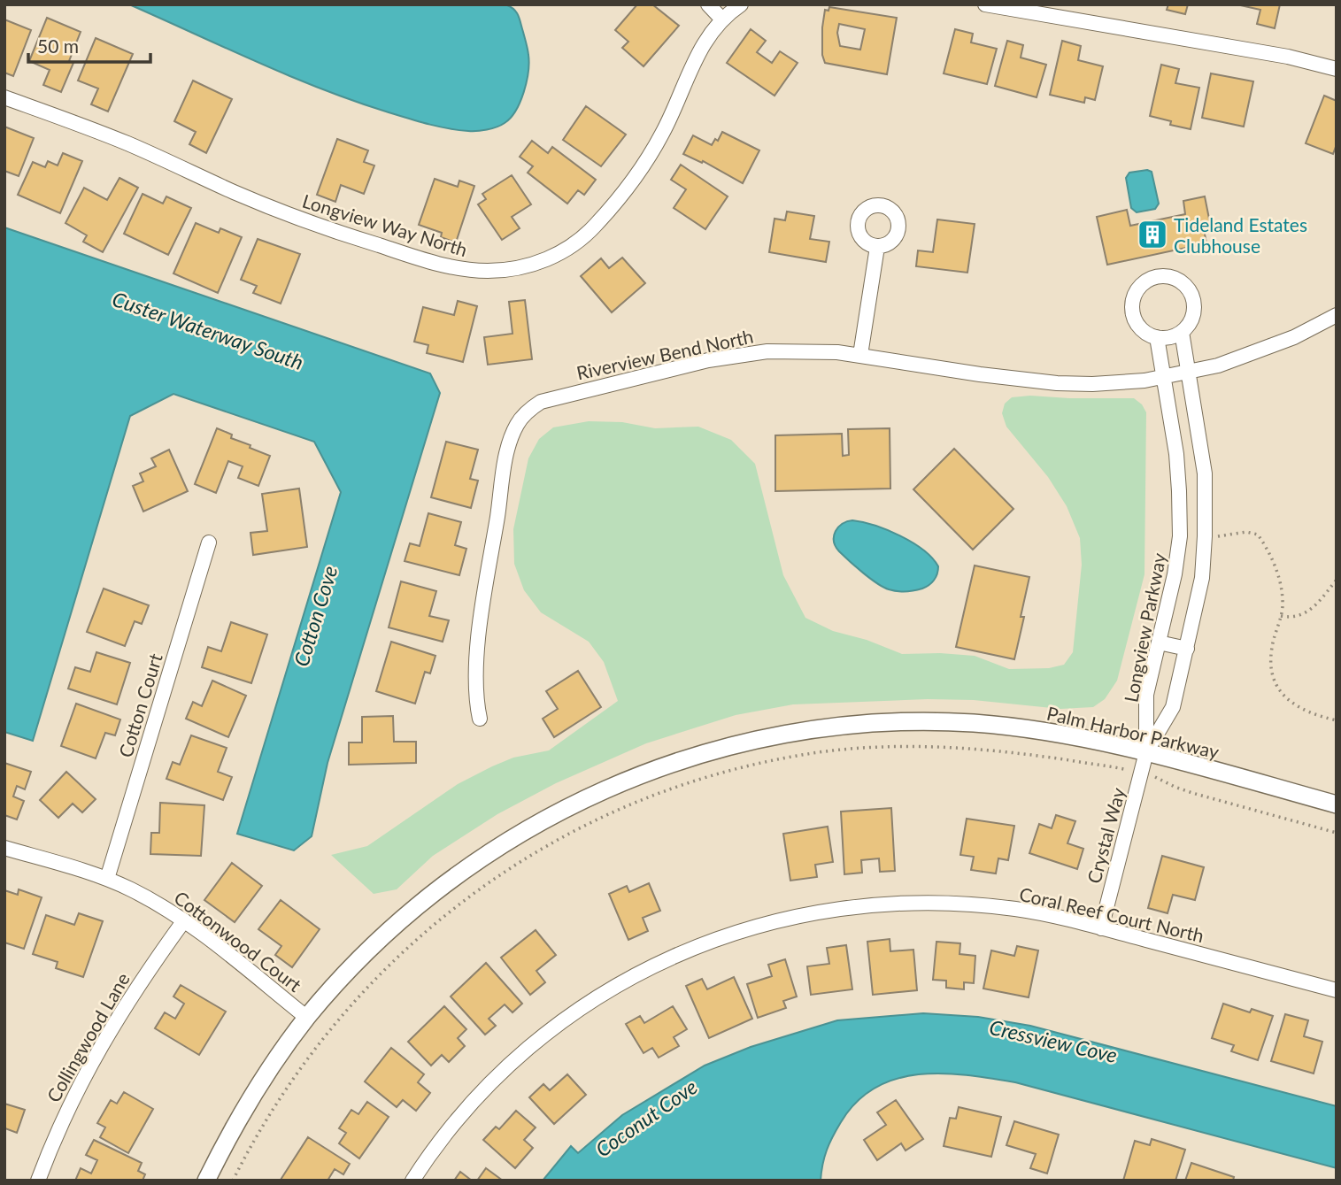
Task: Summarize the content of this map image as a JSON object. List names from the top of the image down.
{
  "streets": {
    "street": [
      "Longview Way North",
      "Riverview Bend North",
      "Longview Parkway",
      "Cotton Court",
      "Palm Harbor Parkway",
      "Crystal Way",
      "Coral Reef Court North",
      "Cottonwood Court",
      "Collingwood Lane"
    ]
  },
  "crossings": [
    ["Riverview Bend North", "Longview Parkway"],
    ["Longview Parkway", "Palm Harbor Parkway"],
    ["Longview Parkway", "Crystal Way"],
    ["Cotton Court", "Cottonwood Court"],
    ["Palm Harbor Parkway", "Crystal Way"],
    ["Palm Harbor Parkway", "Cottonwood Court"],
    ["Crystal Way", "Coral Reef Court North"],
    ["Cottonwood Court", "Collingwood Lane"]
  ],
  "water": [
    "Custer Waterway South",
    "Cotton Cove",
    "Cressview Cove",
    "Coconut Cove"
  ],
  "places": {
    "building": ["Tideland Estates Clubhouse"]
  },
  "scale_bar": "50 m"
}
